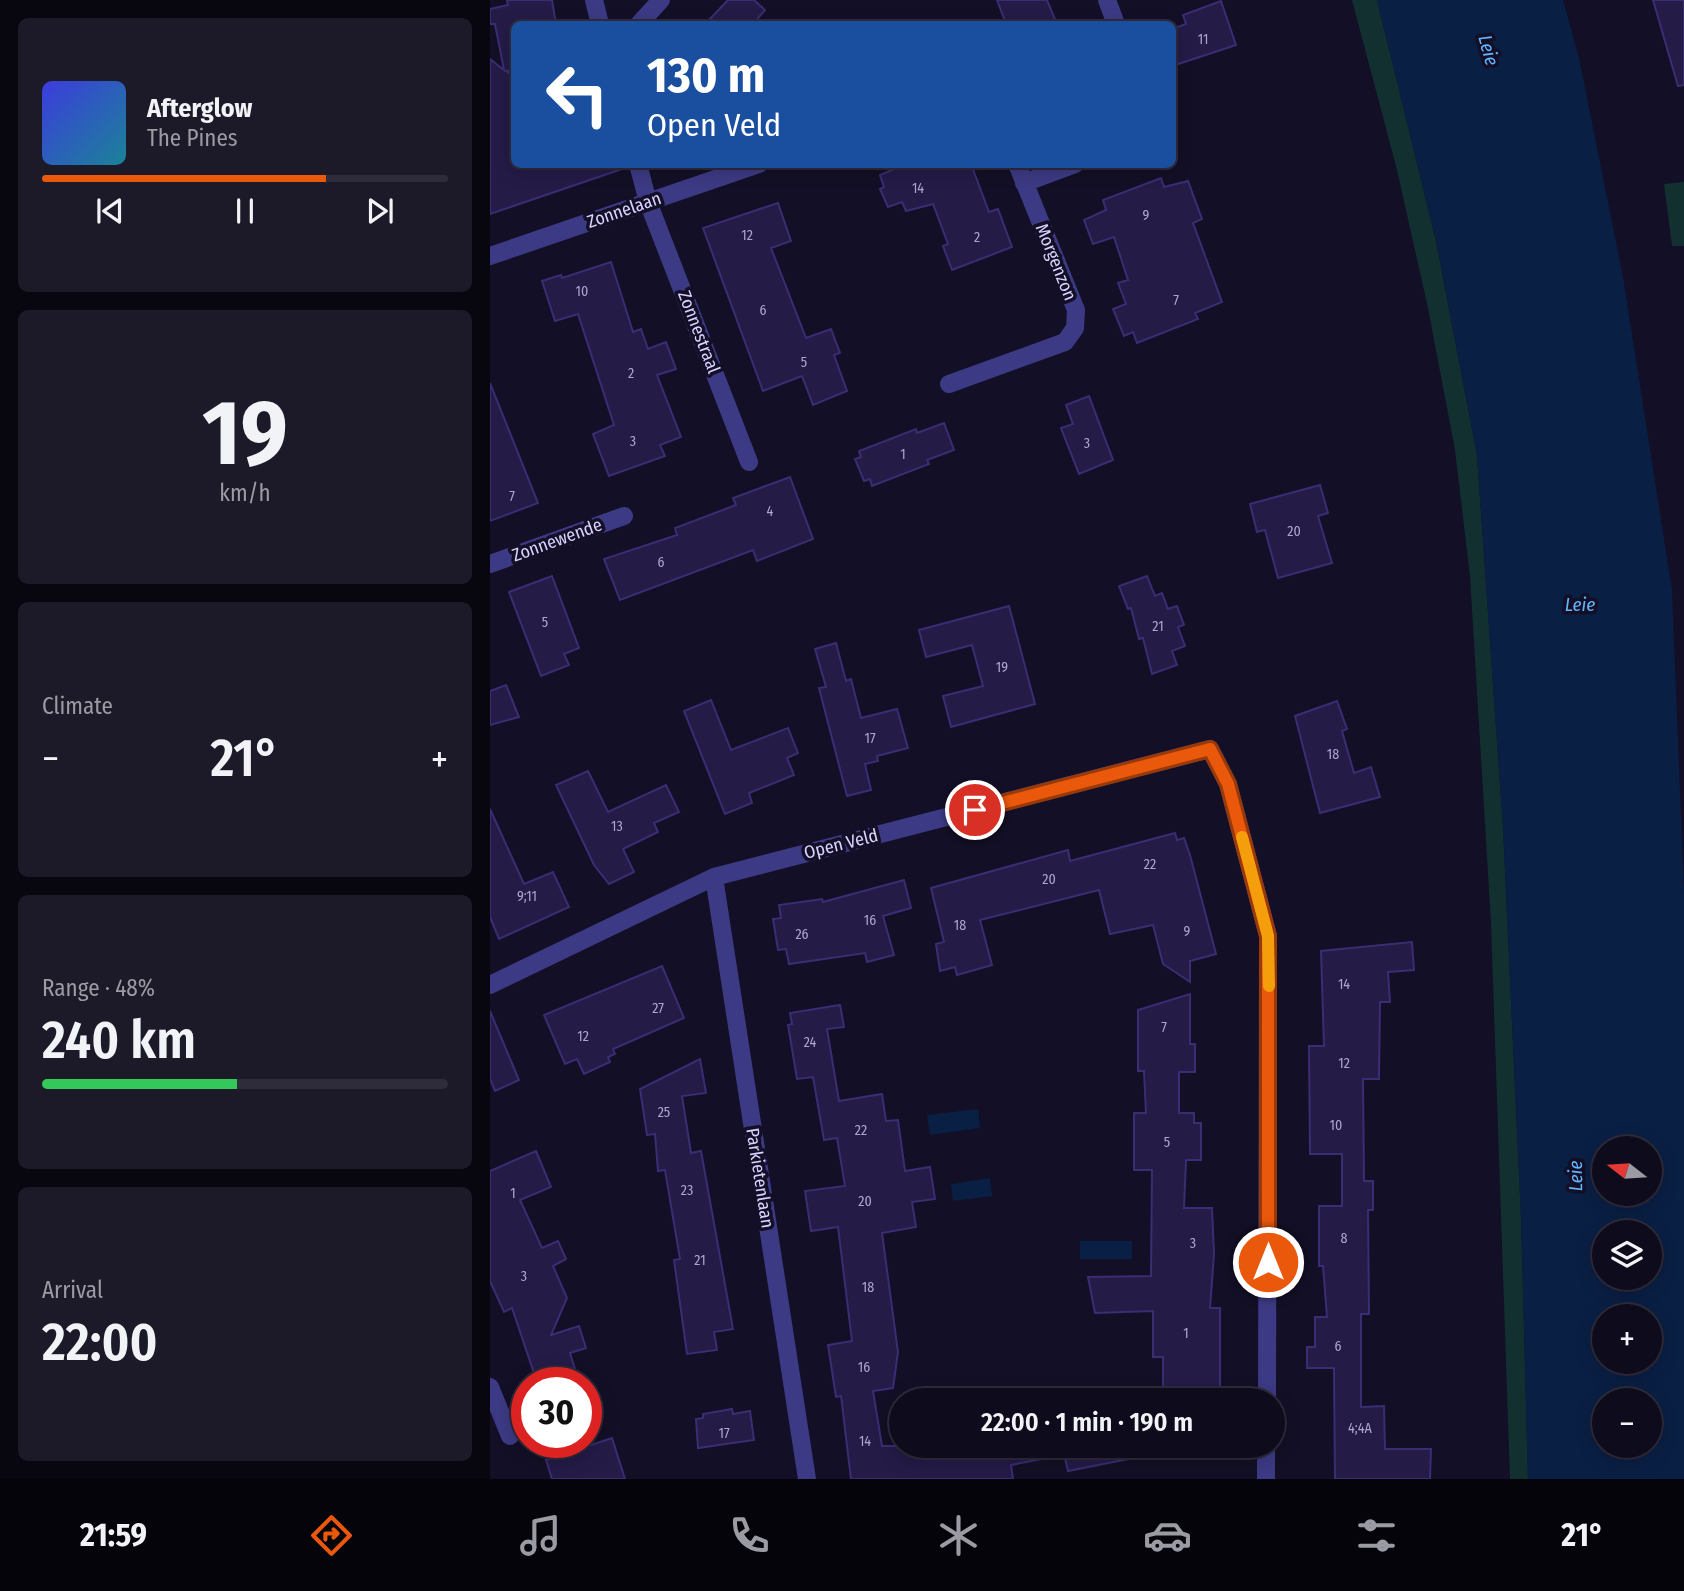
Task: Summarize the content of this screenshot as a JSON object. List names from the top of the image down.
{
  "streets": {
    "street": [
      "Zonnelaan",
      "Morgenzon",
      "Zonnestraal",
      "Zonnewende",
      "Open Veld",
      "Parkietenlaan"
    ]
  },
  "crossings": [
    ["Zonnelaan", "Zonnestraal"],
    ["Open Veld", "Parkietenlaan"]
  ],
  "water": ["Leie"],
  "house_numbers": [
    "11",
    "14",
    "9",
    "12",
    "2",
    "10",
    "7",
    "6",
    "5",
    "2",
    "3",
    "3",
    "1",
    "7",
    "4",
    "20",
    "6",
    "5",
    "21",
    "19",
    "17",
    "18",
    "13",
    "22",
    "20",
    "9;11",
    "16",
    "18",
    "9",
    "26",
    "14",
    "27",
    "7",
    "12",
    "24",
    "12",
    "25",
    "10",
    "22",
    "5",
    "23",
    "1",
    "20",
    "8",
    "3",
    "21",
    "3",
    "18",
    "1",
    "6",
    "16",
    "4;4A",
    "17",
    "14"
  ],
  "north": "left",
  "page": {
    "turn": ["130 m", "Open Veld"],
    "song": ["Afterglow", "The Pines"],
    "tile": [
      ["19", "km/h"],
      "Climate",
      ["Range · 48%", "240 km"],
      ["Arrival", "22:00"]
    ],
    "heat": ["−", "21°", "+"],
    "map_buttons": ["+", "−"],
    "limit": "30",
    "trip": "22:00 · 1 min · 190 m",
    "tabs": ["21:59", "21°"]
  }
}
